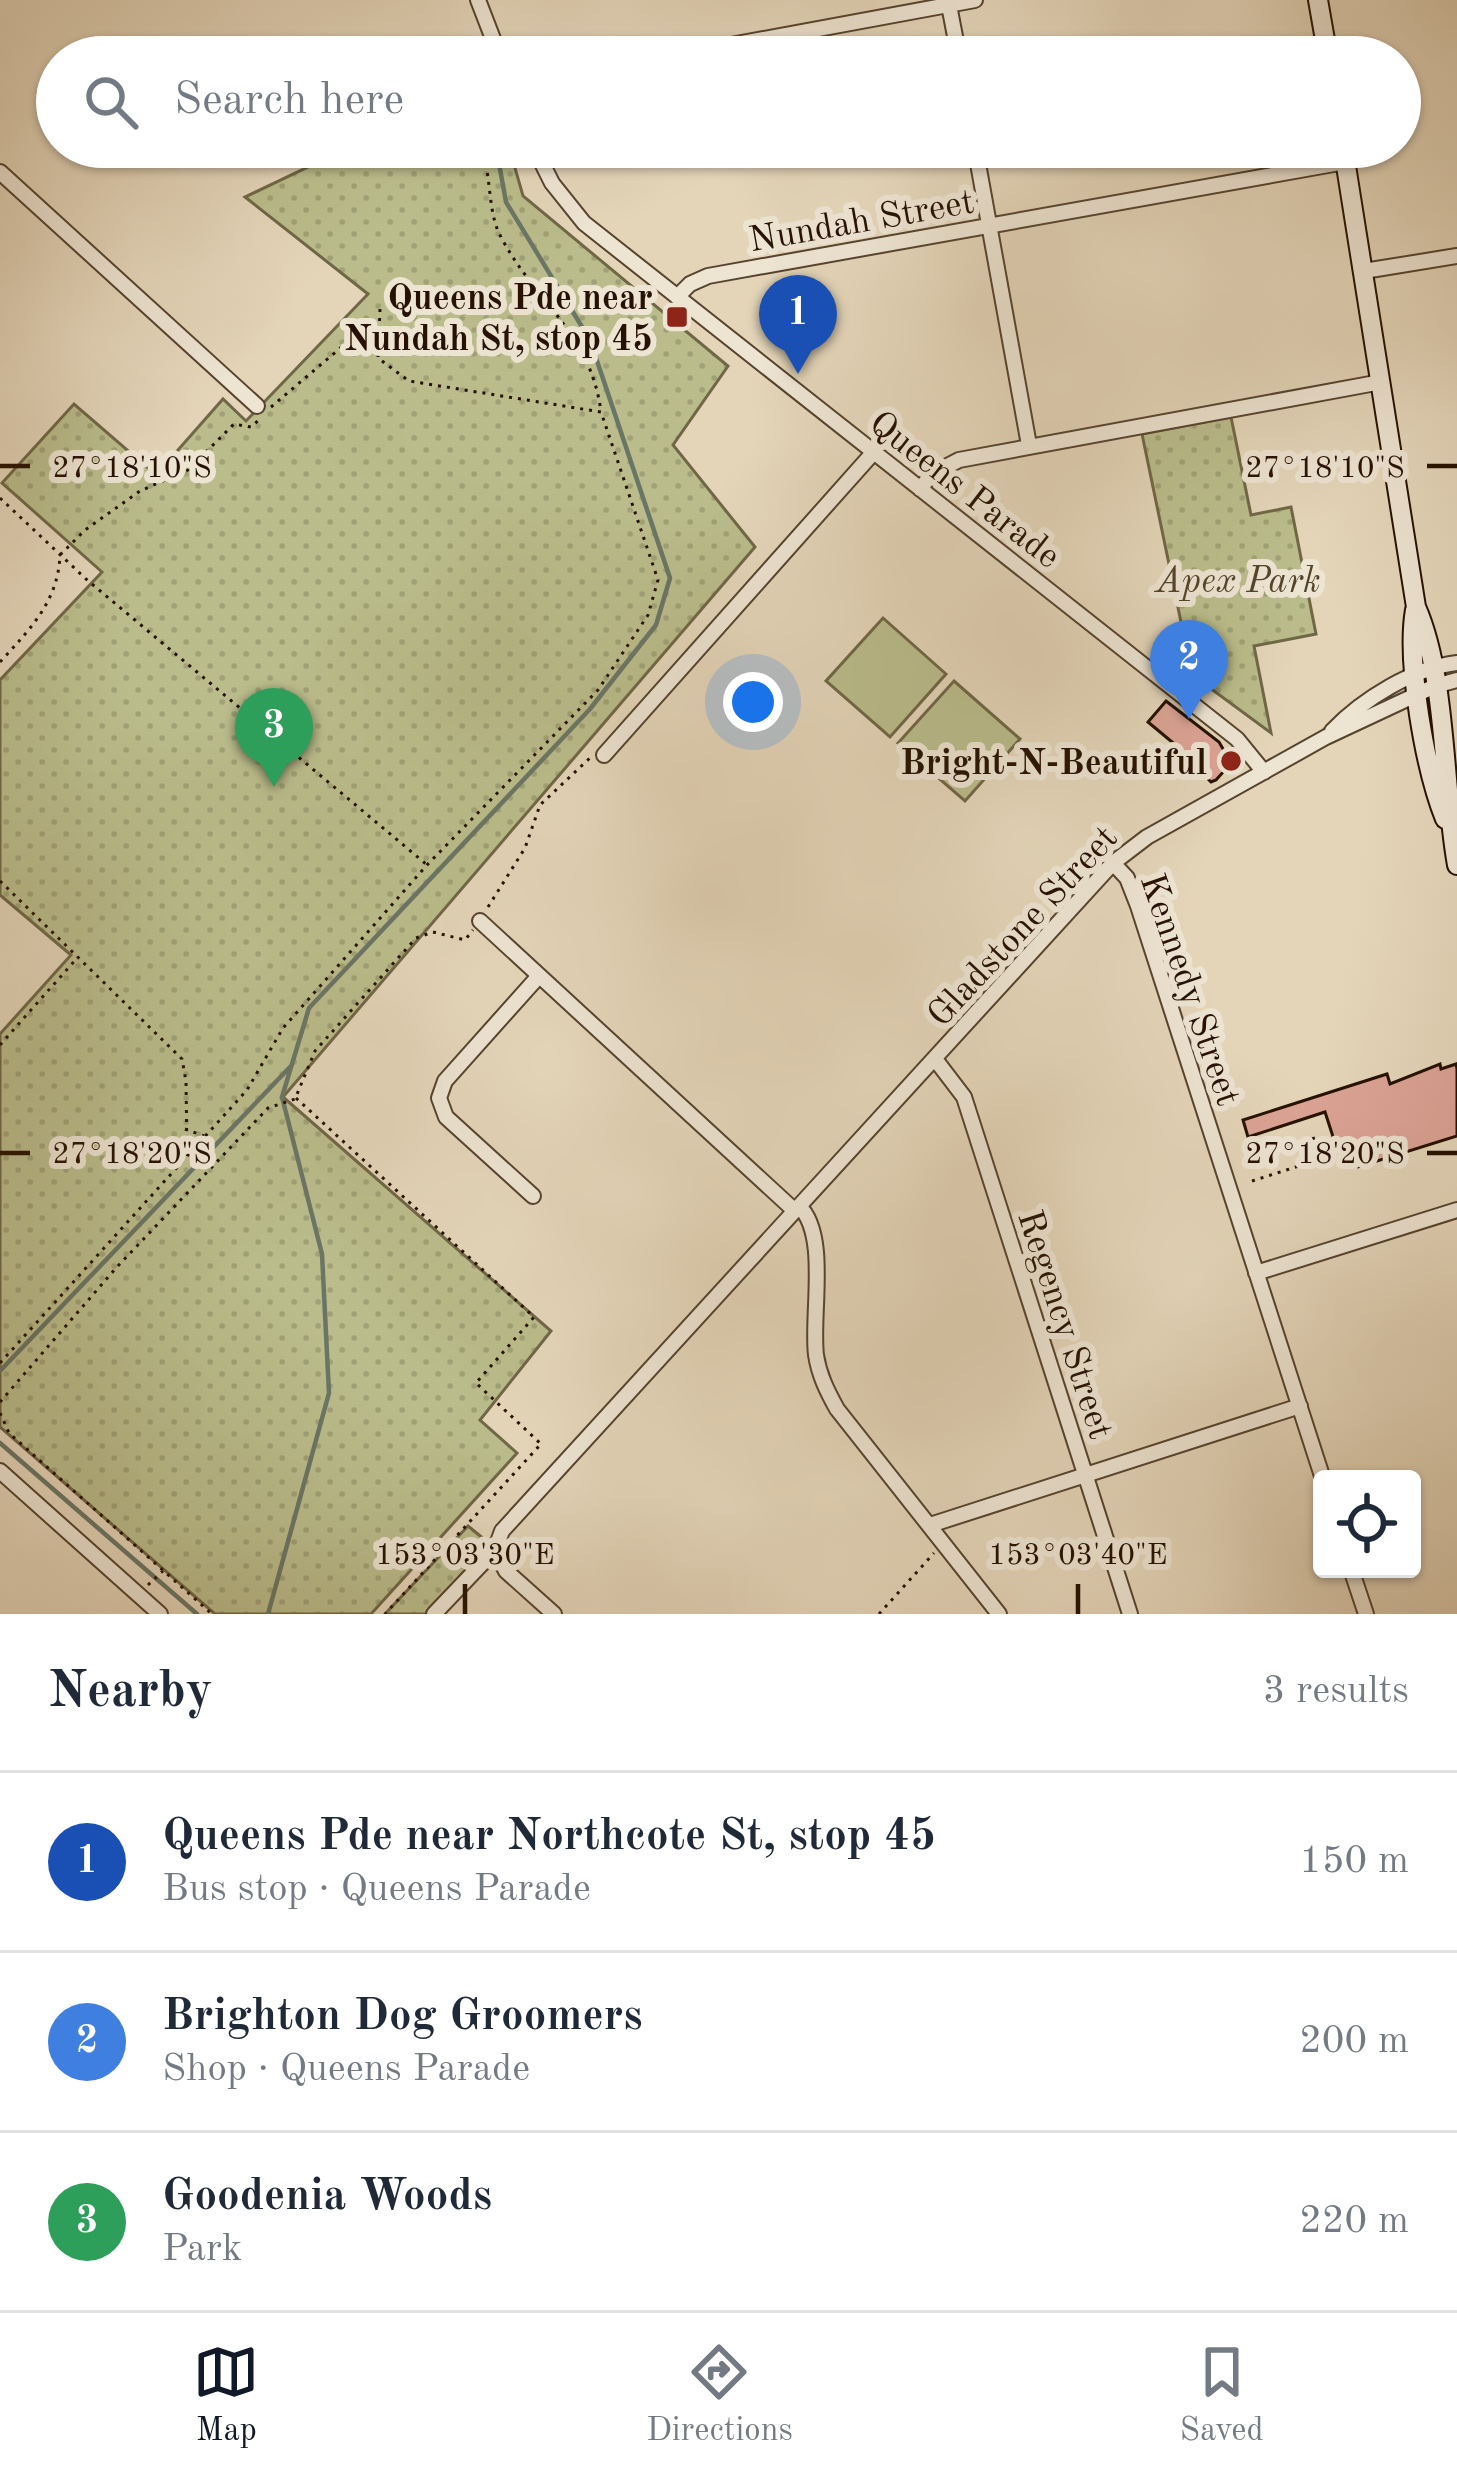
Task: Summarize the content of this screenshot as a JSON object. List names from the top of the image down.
{
  "streets": {
    "street": [
      "Nundah Street",
      "Queens Parade",
      "Gladstone Street",
      "Kennedy Street",
      "Regency Street"
    ]
  },
  "crossings": [
    ["Nundah Street", "Queens Parade"],
    ["Queens Parade", "Gladstone Street"],
    ["Gladstone Street", "Kennedy Street"],
    ["Gladstone Street", "Regency Street"]
  ],
  "parks": ["Apex Park"],
  "places": {
    "transit": ["Queens Pde near Nundah St, stop 45"],
    "other": ["Bright-N-Beautiful"]
  },
  "page": {
    "search": "Search here",
    "pins": ["1", "2", "3"],
    "heading": ["Nearby", "3 results"],
    "list": [
      {
        "mark": "1",
        "name": "Queens Pde near Northcote St, stop 45",
        "note": "Bus stop · Queens Parade",
        "value": "150 m"
      },
      {
        "mark": "2",
        "name": "Brighton Dog Groomers",
        "note": "Shop · Queens Parade",
        "value": "200 m"
      },
      {
        "mark": "3",
        "name": "Goodenia Woods",
        "note": "Park",
        "value": "220 m"
      }
    ],
    "nav": ["Map", "Directions", "Saved"]
  },
  "coordinates": [
    "27°18'10\"S",
    "27°18'20\"S",
    "153°03'30\"E",
    "153°03'40\"E"
  ]
}
